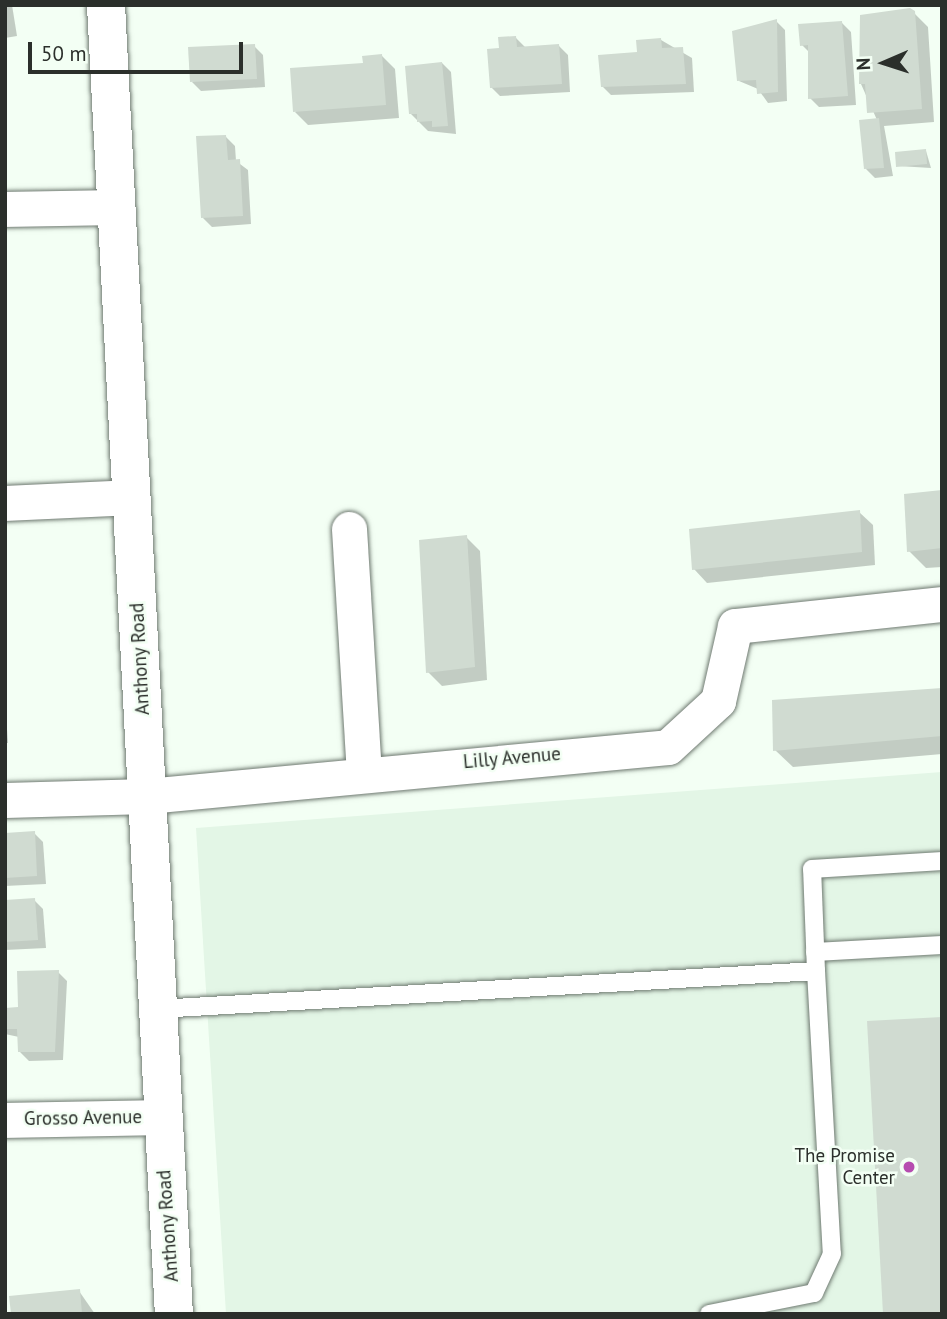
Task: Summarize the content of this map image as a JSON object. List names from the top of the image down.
{
  "streets": {
    "street": ["Anthony Road", "Lilly Avenue", "Grosso Avenue"]
  },
  "crossings": [
    ["Anthony Road", "Lilly Avenue"],
    ["Anthony Road", "Grosso Avenue"]
  ],
  "places": ["The Promise Center"],
  "scale_bar": "50 m",
  "north": "left"
}
